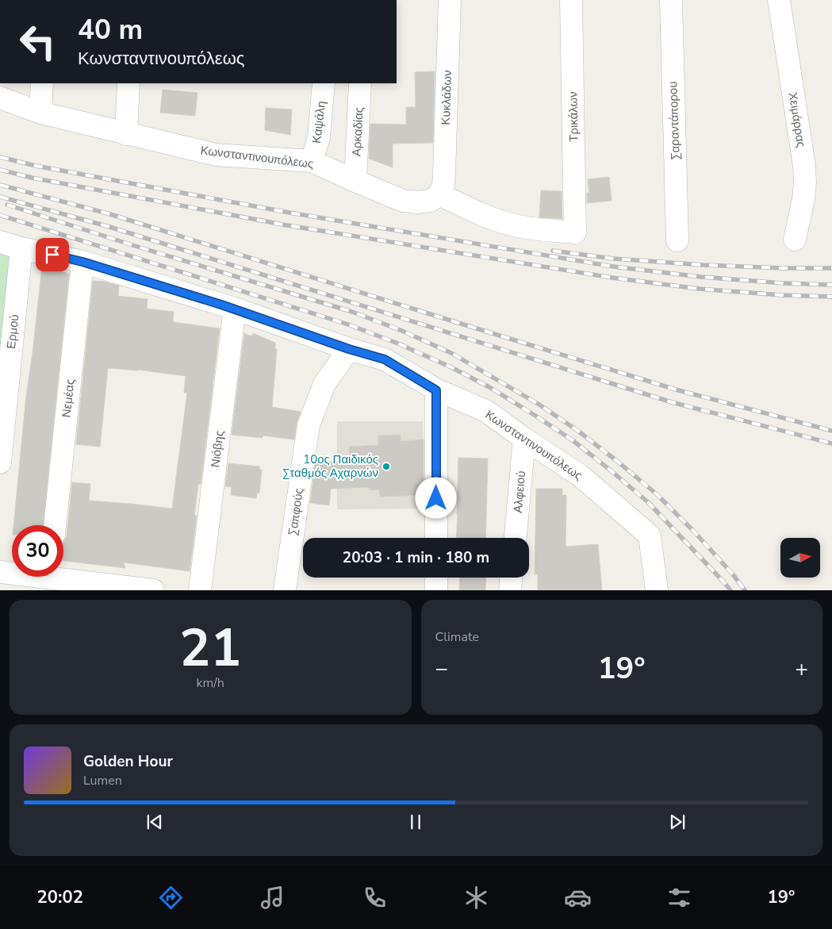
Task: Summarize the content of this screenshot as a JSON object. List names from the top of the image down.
{
  "streets": {
    "street": [
      "Κυκλάδων",
      "Τρικάλων",
      "Χειμάρρας",
      "Σαραντάπορου",
      "Καψάλη",
      "Αρκαδίας",
      "Κωνσταντινουπόλεως",
      "Ερμού",
      "Νεμέας",
      "Νιόβης",
      "Αλφειού",
      "Σαπφούς"
    ]
  },
  "crossings": [
    ["Κυκλάδων", "Τρικάλων"],
    ["Κυκλάδων", "Κωνσταντινουπόλεως"],
    ["Τρικάλων", "Κωνσταντινουπόλεως"],
    ["Καψάλη", "Κωνσταντινουπόλεως"],
    ["Αρκαδίας", "Κωνσταντινουπόλεως"],
    ["Κωνσταντινουπόλεως", "Ερμού"],
    ["Κωνσταντινουπόλεως", "Νεμέας"],
    ["Κωνσταντινουπόλεως", "Νιόβης"],
    ["Κωνσταντινουπόλεως", "Αλφειού"],
    ["Κωνσταντινουπόλεως", "Σαπφούς"]
  ],
  "places": ["10ος Παιδικός Σταθμός Αχαρνών"],
  "north": "right",
  "page": {
    "turn": ["40 m", "Κωνσταντινουπόλεως"],
    "limit": "30",
    "trip": "20:03 · 1 min · 180 m",
    "tile": [
      ["21", "km/h"],
      "Climate"
    ],
    "heat": ["−", "19°", "+"],
    "song": ["Golden Hour", "Lumen"],
    "tabs": ["20:02", "19°"]
  }
}
